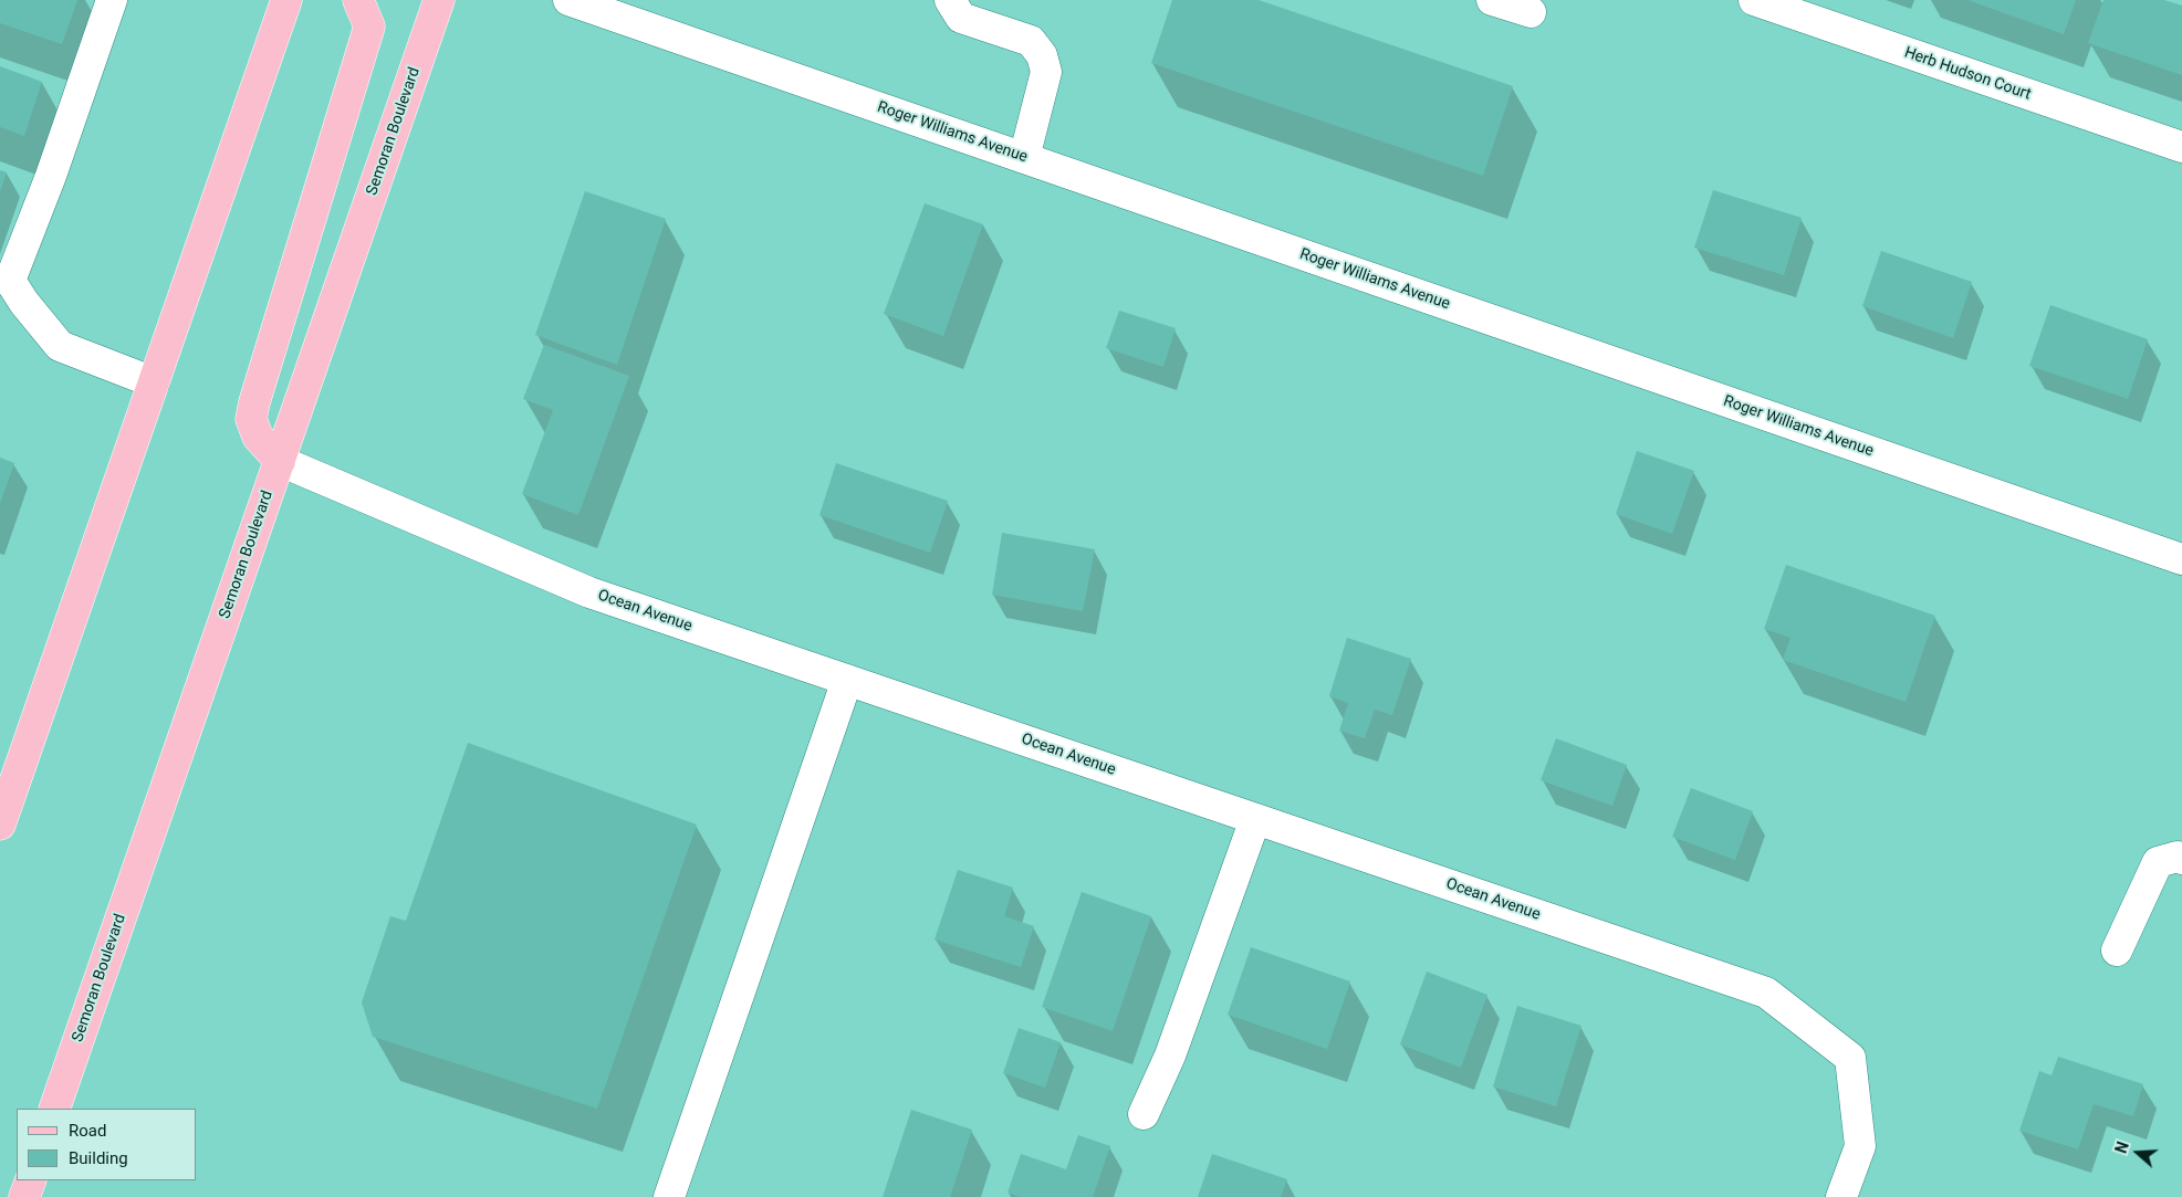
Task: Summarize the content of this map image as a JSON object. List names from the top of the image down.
{
  "streets": {
    "main road": ["Semoran Boulevard"],
    "street": ["Herb Hudson Court", "Roger Williams Avenue", "Ocean Avenue"]
  },
  "crossings": [
    ["Semoran Boulevard", "Ocean Avenue"]
  ],
  "legend": ["Road", "Building"],
  "north": "left"
}
